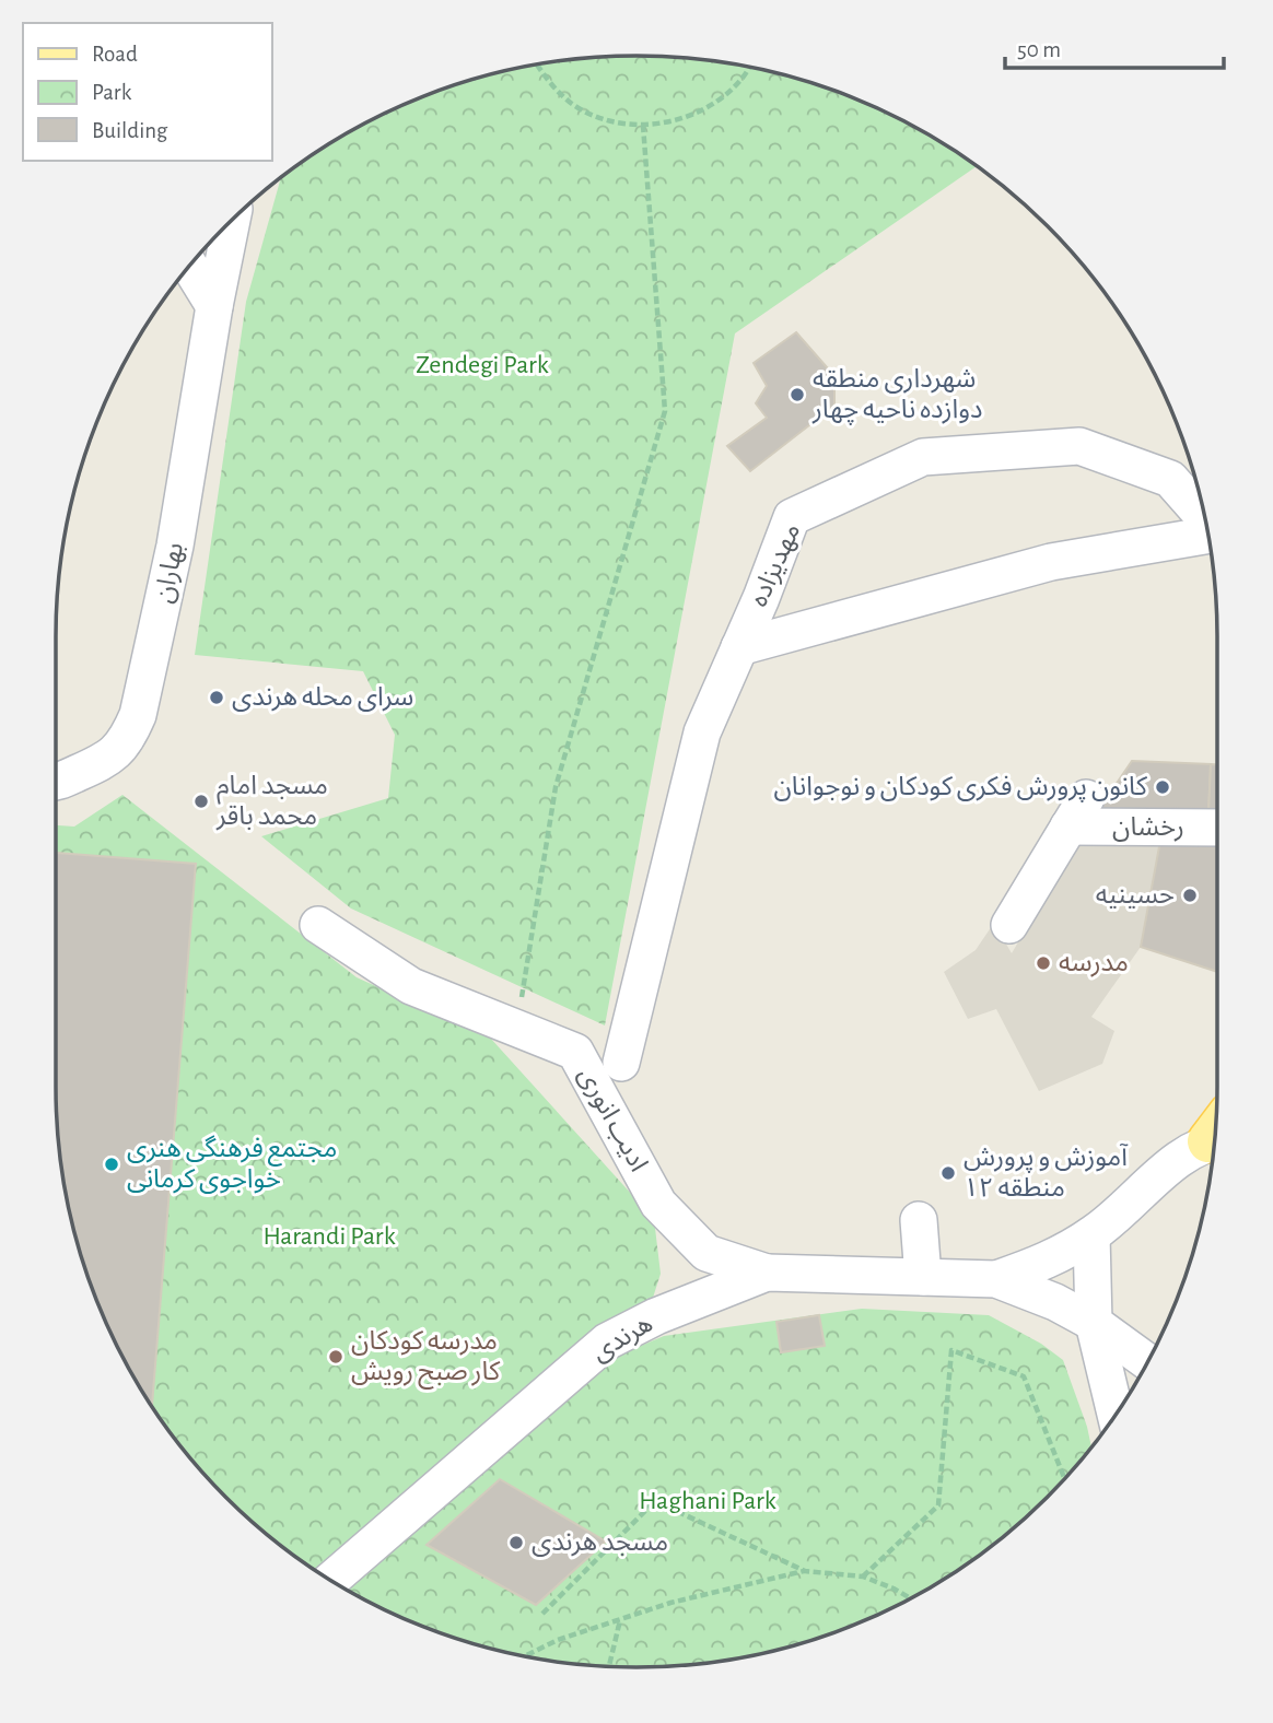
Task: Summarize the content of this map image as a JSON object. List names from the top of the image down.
{
  "streets": {
    "street": [
      "مهدیزاده",
      "بهاران",
      "رخشان",
      "ادیب انوری",
      "هرندی"
    ]
  },
  "crossings": [
    ["ادیب انوری", "هرندی"]
  ],
  "parks": ["Zendegi Park", "Harandi Park", "Haghani Park"],
  "places": [
    "شهرداری منطقه دوازده ناحیه چهار",
    "سرای محله هرندی",
    "کانون پرورش فکری کودکان و نوجوانان",
    "مسجد امام محمد باقر",
    "حسینیه",
    "مدرسه",
    "مجتمع فرهنگی هنری خواجوی كرمانی",
    "آموزش و پرورش منطقه ۱۲",
    "مدرسه کودکان کار صبح رویش",
    "مسجد هرندی"
  ],
  "legend": ["Road", "Park", "Building"],
  "scale_bar": "50 m"
}
